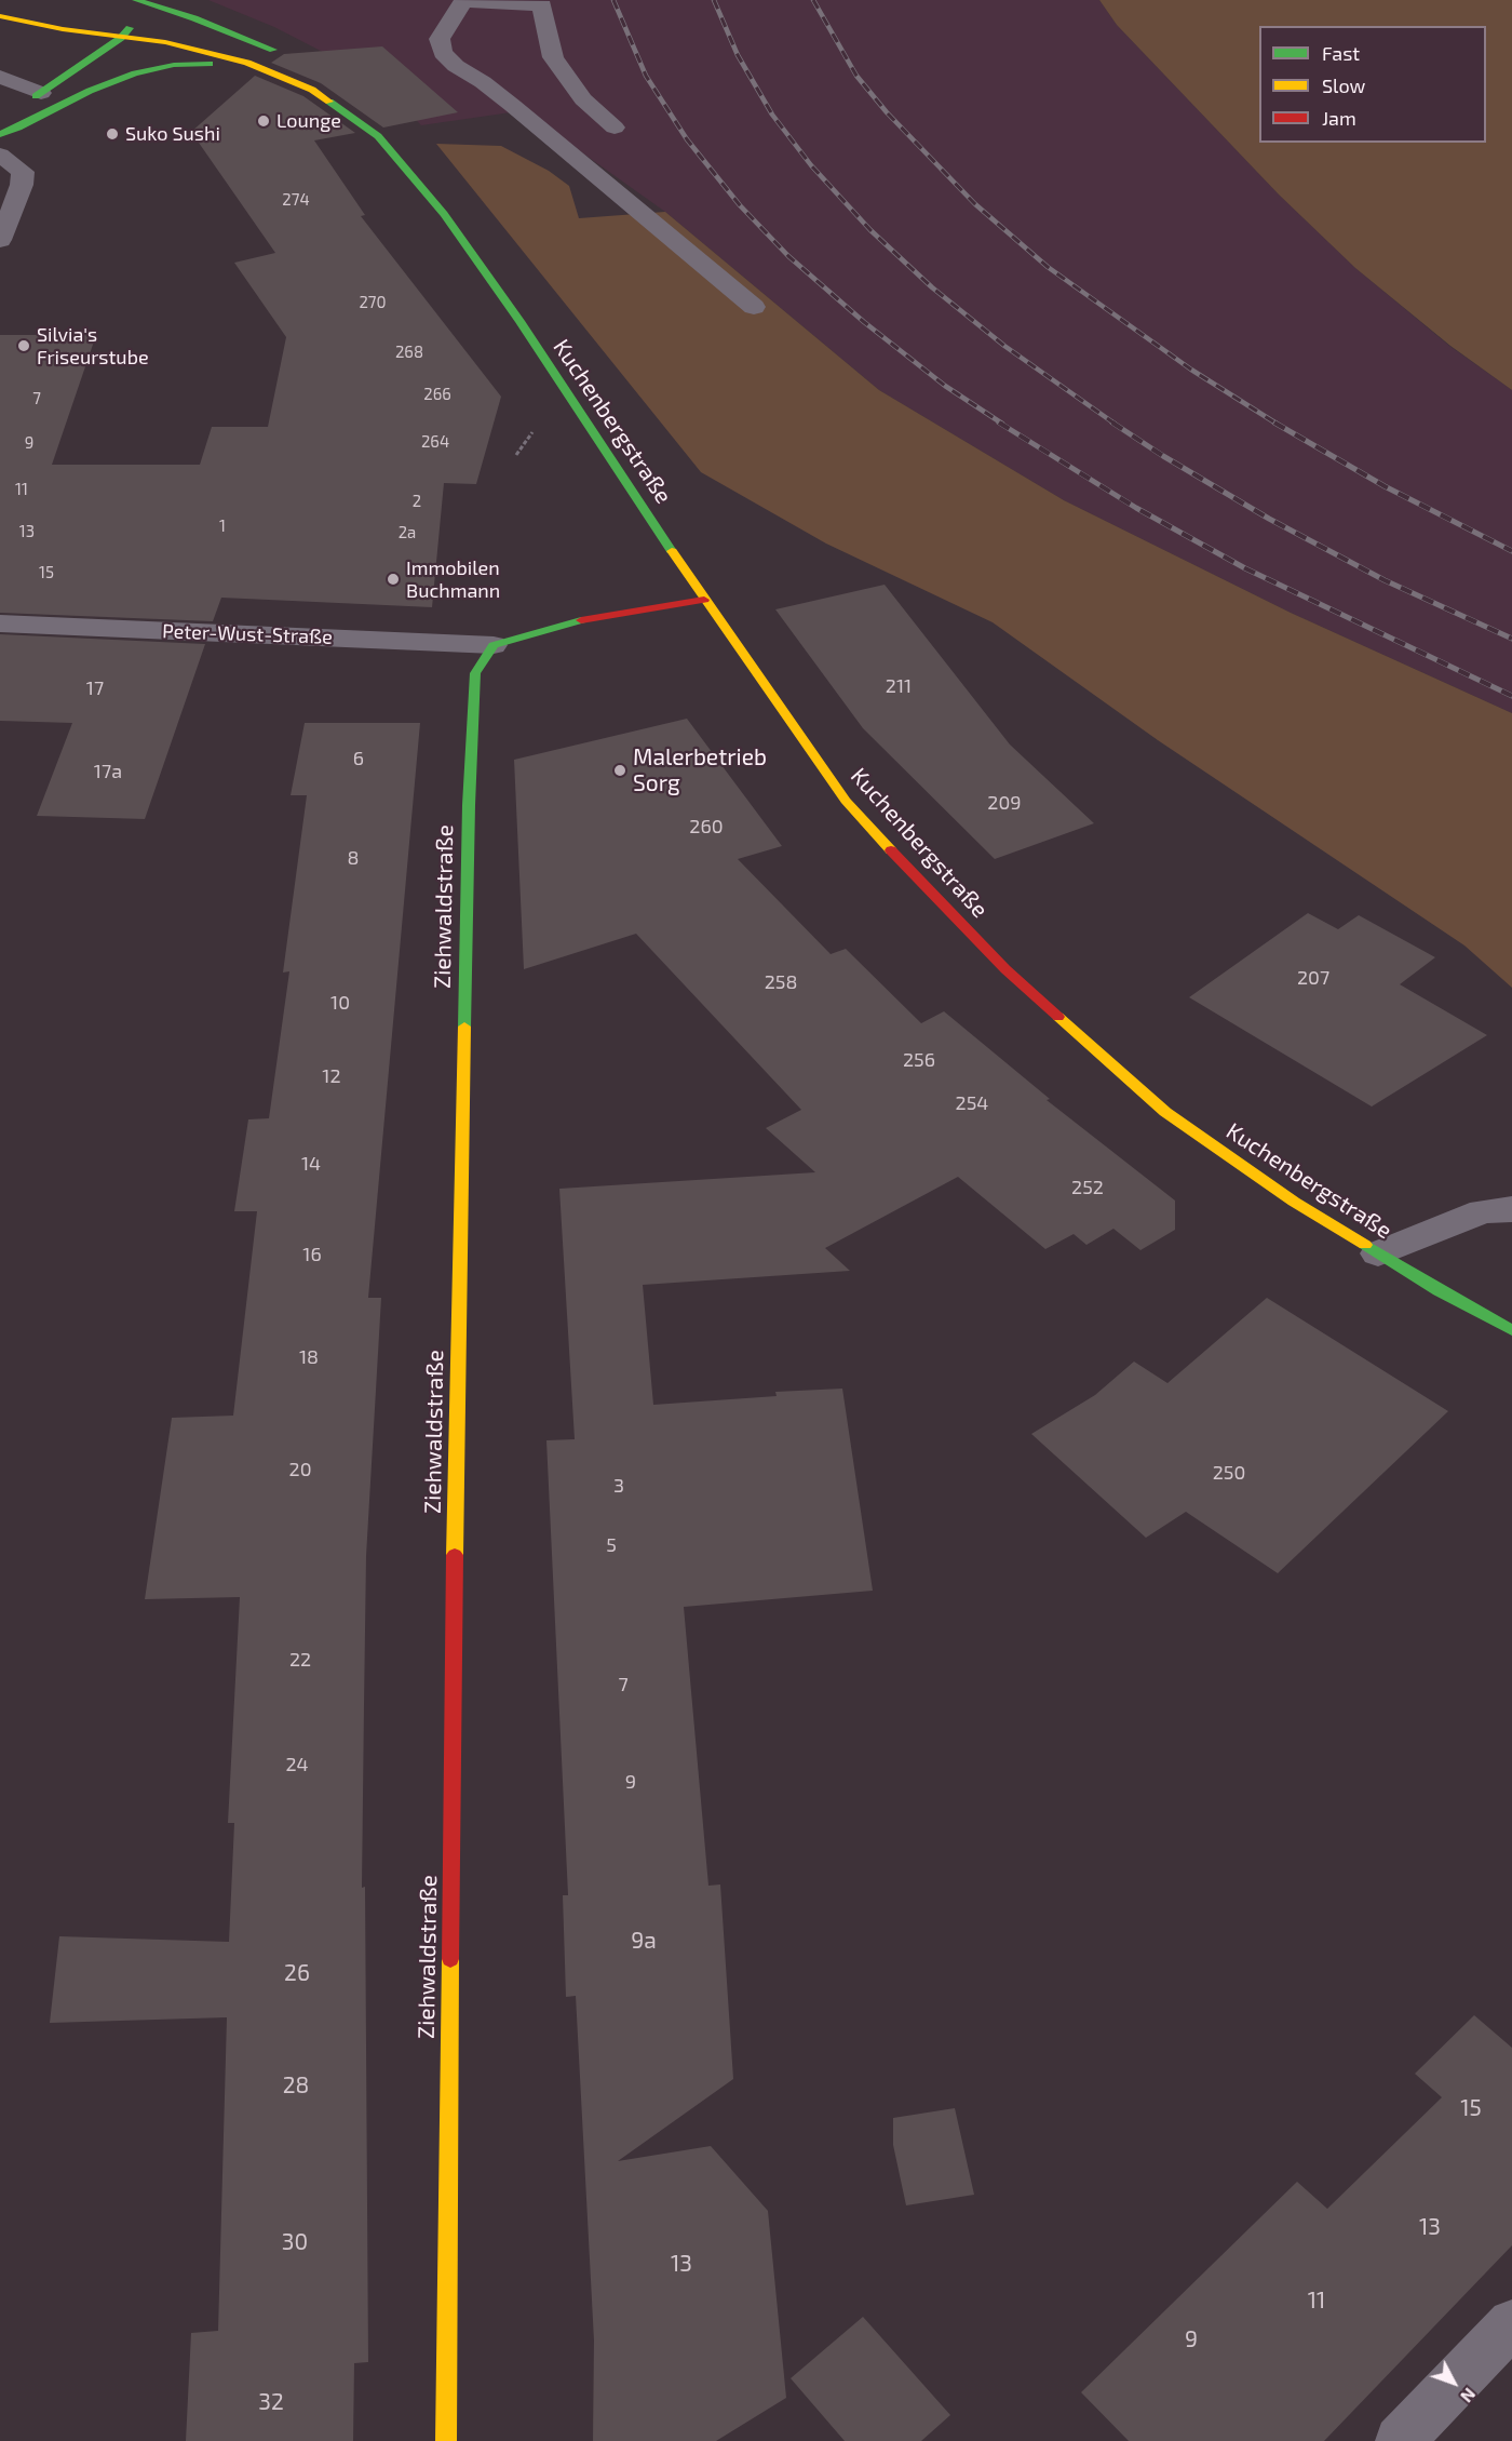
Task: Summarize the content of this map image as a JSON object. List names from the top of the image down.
{
  "streets": {
    "main road": ["Kuchenbergstraße", "Ziehwaldstraße"],
    "street": ["Peter-Wust-Straße"]
  },
  "crossings": [
    ["Peter-Wust-Straße", "Ziehwaldstraße"]
  ],
  "places": [
    "Lounge",
    "Suko Sushi",
    "Silvia's Friseurstube",
    "Immobilen Buchmann",
    "Malerbetrieb Sorg"
  ],
  "house_numbers": [
    "274",
    "270",
    "268",
    "266",
    "7",
    "264",
    "9",
    "11",
    "2",
    "1",
    "13",
    "2a",
    "15",
    "211",
    "17",
    "6",
    "17a",
    "209",
    "260",
    "8",
    "207",
    "258",
    "10",
    "256",
    "12",
    "254",
    "14",
    "252",
    "16",
    "18",
    "20",
    "250",
    "3",
    "5",
    "22",
    "7",
    "24",
    "9",
    "9a",
    "26",
    "28",
    "15",
    "13",
    "30",
    "13",
    "11",
    "9",
    "32"
  ],
  "legend": ["Fast", "Slow", "Jam"],
  "north": "bottom right"
}
